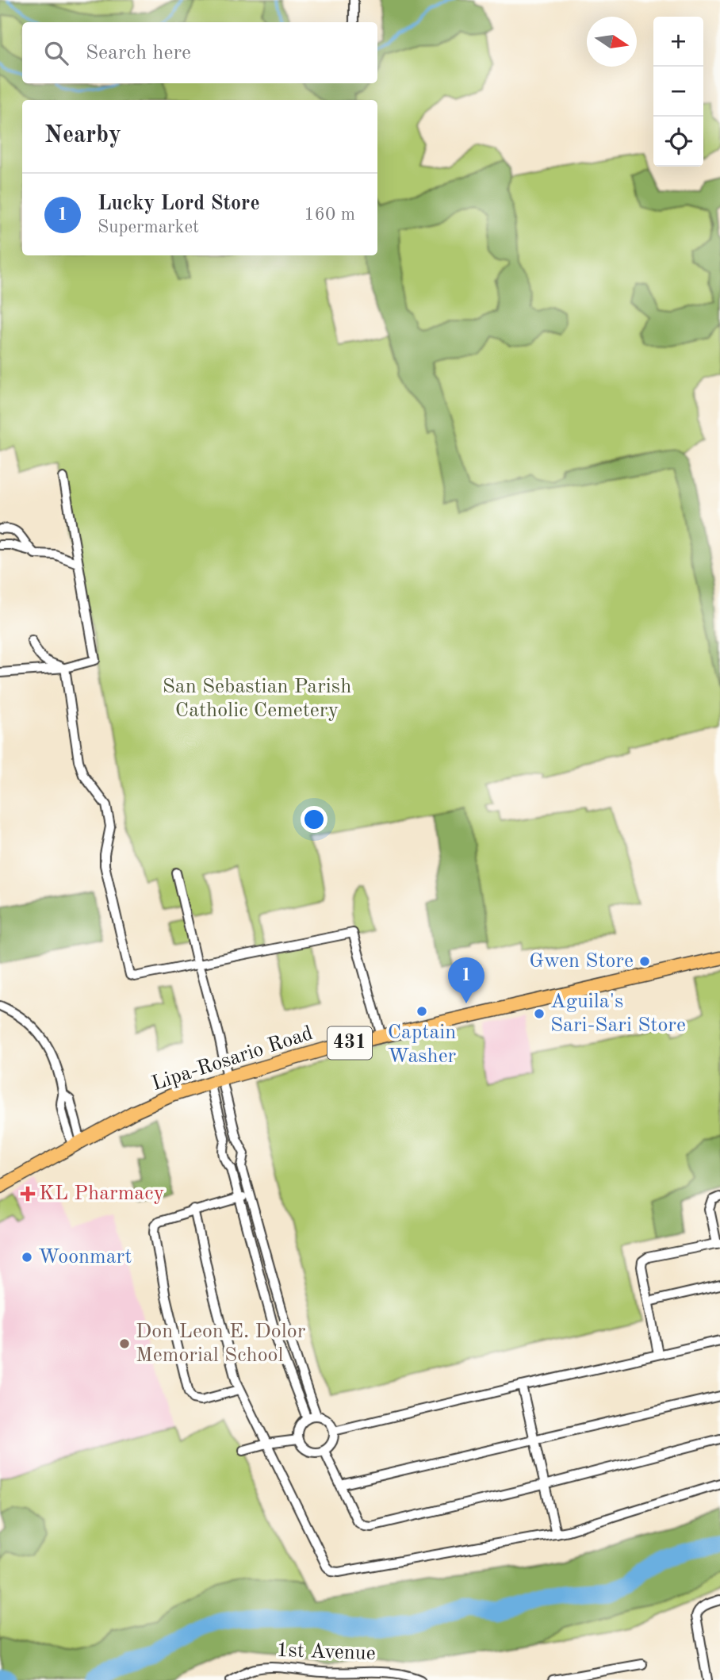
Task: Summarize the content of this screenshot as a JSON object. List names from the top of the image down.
{
  "streets": {
    "main road": ["431", "Lipa-Rosario Road"],
    "street": ["1st Avenue"]
  },
  "parks": ["San Sebastian Parish Catholic Cemetery"],
  "places": {
    "other": [
      "Gwen Store",
      "Captain Washer",
      "Aguila's Sari-Sari Store",
      "Woonmart",
      "Don Leon E. Dolor Memorial School"
    ],
    "health": ["KL Pharmacy"]
  },
  "north": "right",
  "page": {
    "map_buttons": ["+", "−"],
    "search": "Search here",
    "heading": "Nearby",
    "list": [
      {
        "mark": "1",
        "name": "Lucky Lord Store",
        "note": "Supermarket",
        "value": "160 m"
      }
    ],
    "pins": "1"
  }
}
